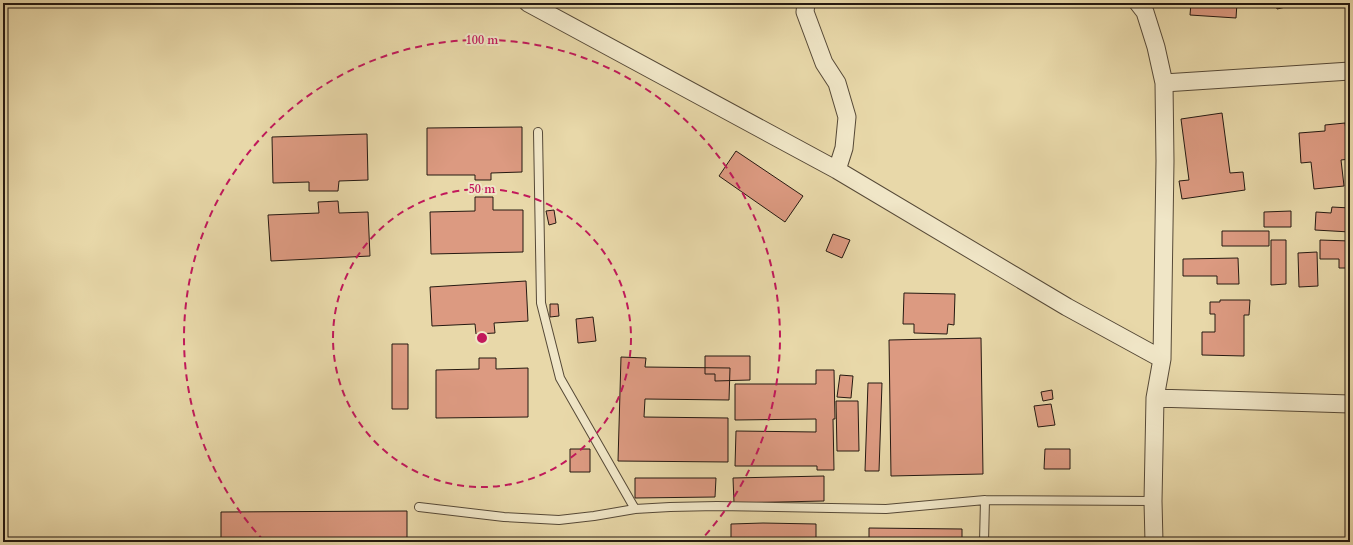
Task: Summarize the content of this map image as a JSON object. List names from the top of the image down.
{
  "rings": ["100 m", "50 m"]
}
